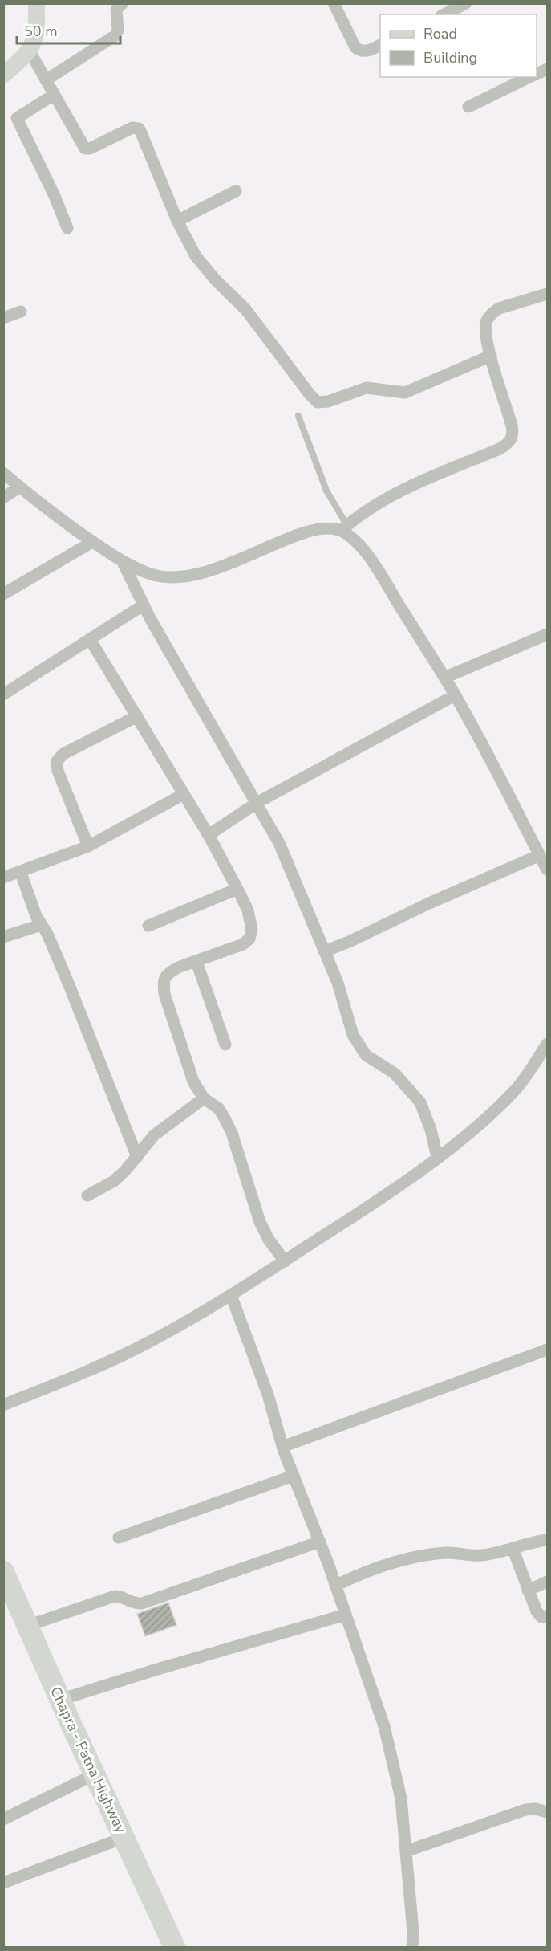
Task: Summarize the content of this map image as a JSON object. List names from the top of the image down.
{
  "streets": {
    "highway": ["Chapra - Patna Highway"]
  },
  "legend": ["Road", "Building"],
  "scale_bar": "50 m"
}
